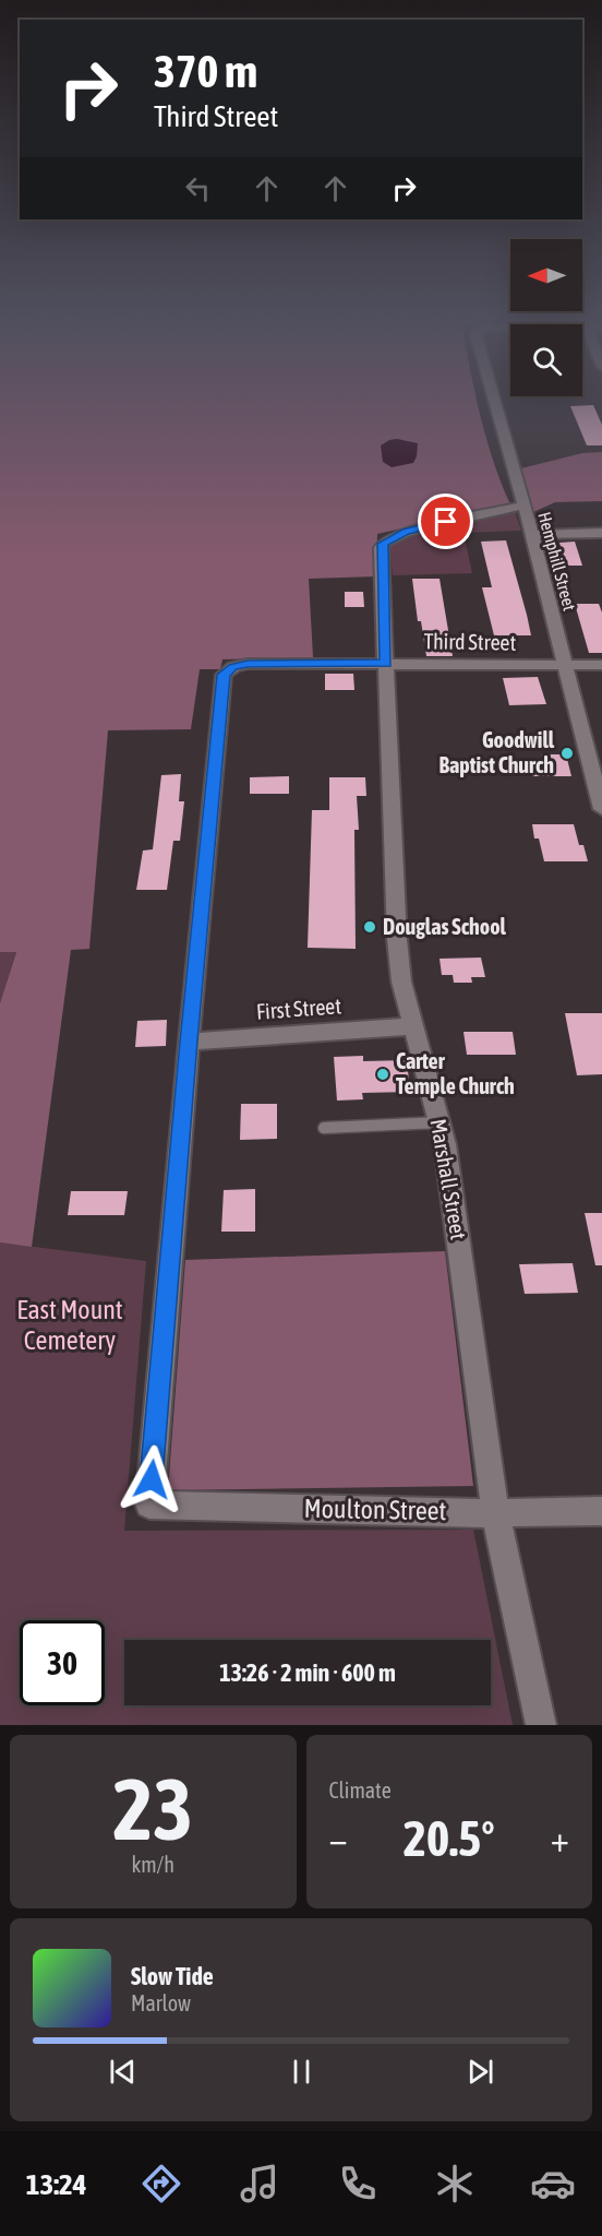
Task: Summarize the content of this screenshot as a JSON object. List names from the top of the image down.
{
  "streets": {
    "street": [
      "Hemphill Street",
      "Third Street",
      "First Street",
      "Marshall Street",
      "Moulton Street"
    ]
  },
  "crossings": [
    ["Hemphill Street", "Third Street"],
    ["Hemphill Street", "Marshall Street"],
    ["Third Street", "First Street"],
    ["Third Street", "Marshall Street"],
    ["Third Street", "Moulton Street"],
    ["First Street", "Marshall Street"],
    ["First Street", "Moulton Street"],
    ["Marshall Street", "Moulton Street"]
  ],
  "parks": ["East Mount Cemetery"],
  "places": ["Goodwill Baptist Church", "Douglas School", "Carter Temple Church"],
  "north": "left",
  "page": {
    "turn": ["370 m", "Third Street"],
    "limit": "30",
    "trip": "13:26 · 2 min · 600 m",
    "tile": [
      ["23", "km/h"],
      "Climate"
    ],
    "heat": ["−", "20.5°", "+"],
    "song": ["Slow Tide", "Marlow"],
    "tabs": "13:24"
  }
}
